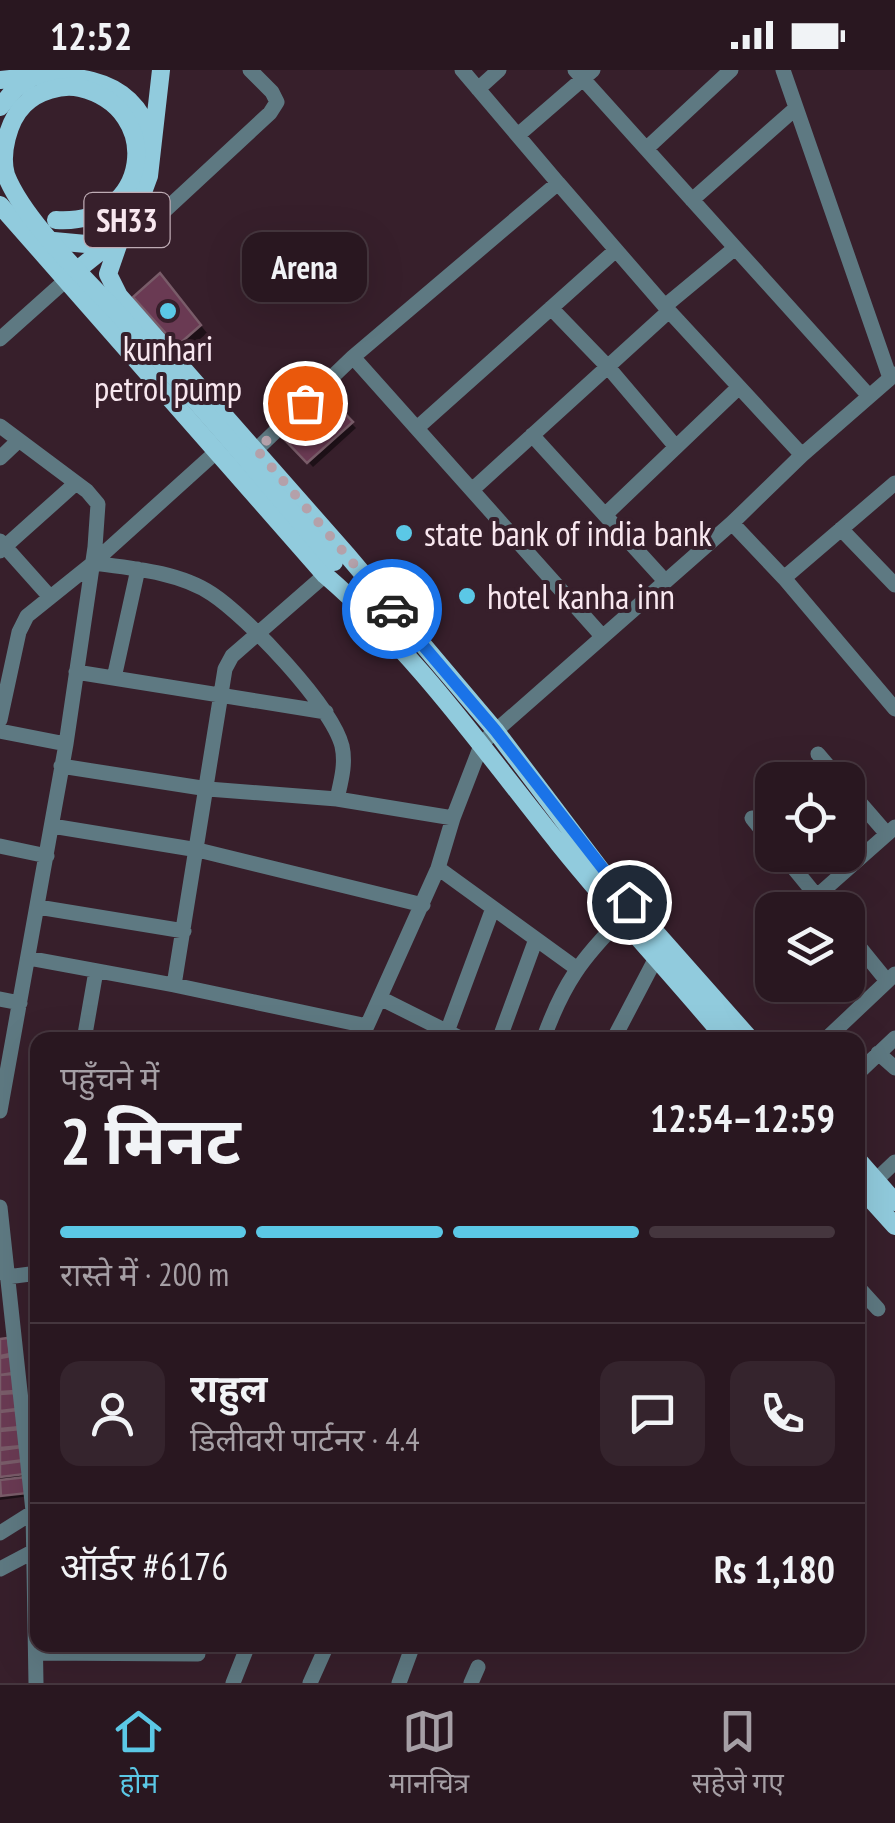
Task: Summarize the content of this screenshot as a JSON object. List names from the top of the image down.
{
  "streets": {
    "main road": ["SH33"]
  },
  "places": [
    "kunhari petrol pump",
    "Arena",
    "state bank of india bank",
    "hotel kanha inn"
  ],
  "page": {
    "status": "12:52",
    "bubble": "Arena",
    "heading": ["2 मिनट", "पहुँचने में", "12:54–12:59"],
    "panel": [
      "राहुल",
      "डिलीवरी पार्टनर · 4.4",
      "ऑर्डर #6176",
      "Rs 1,180"
    ],
    "bar": "रास्ते में · 200 m",
    "tabs": ["होम", "मानचित्र", "सहेजे गए"]
  }
}
